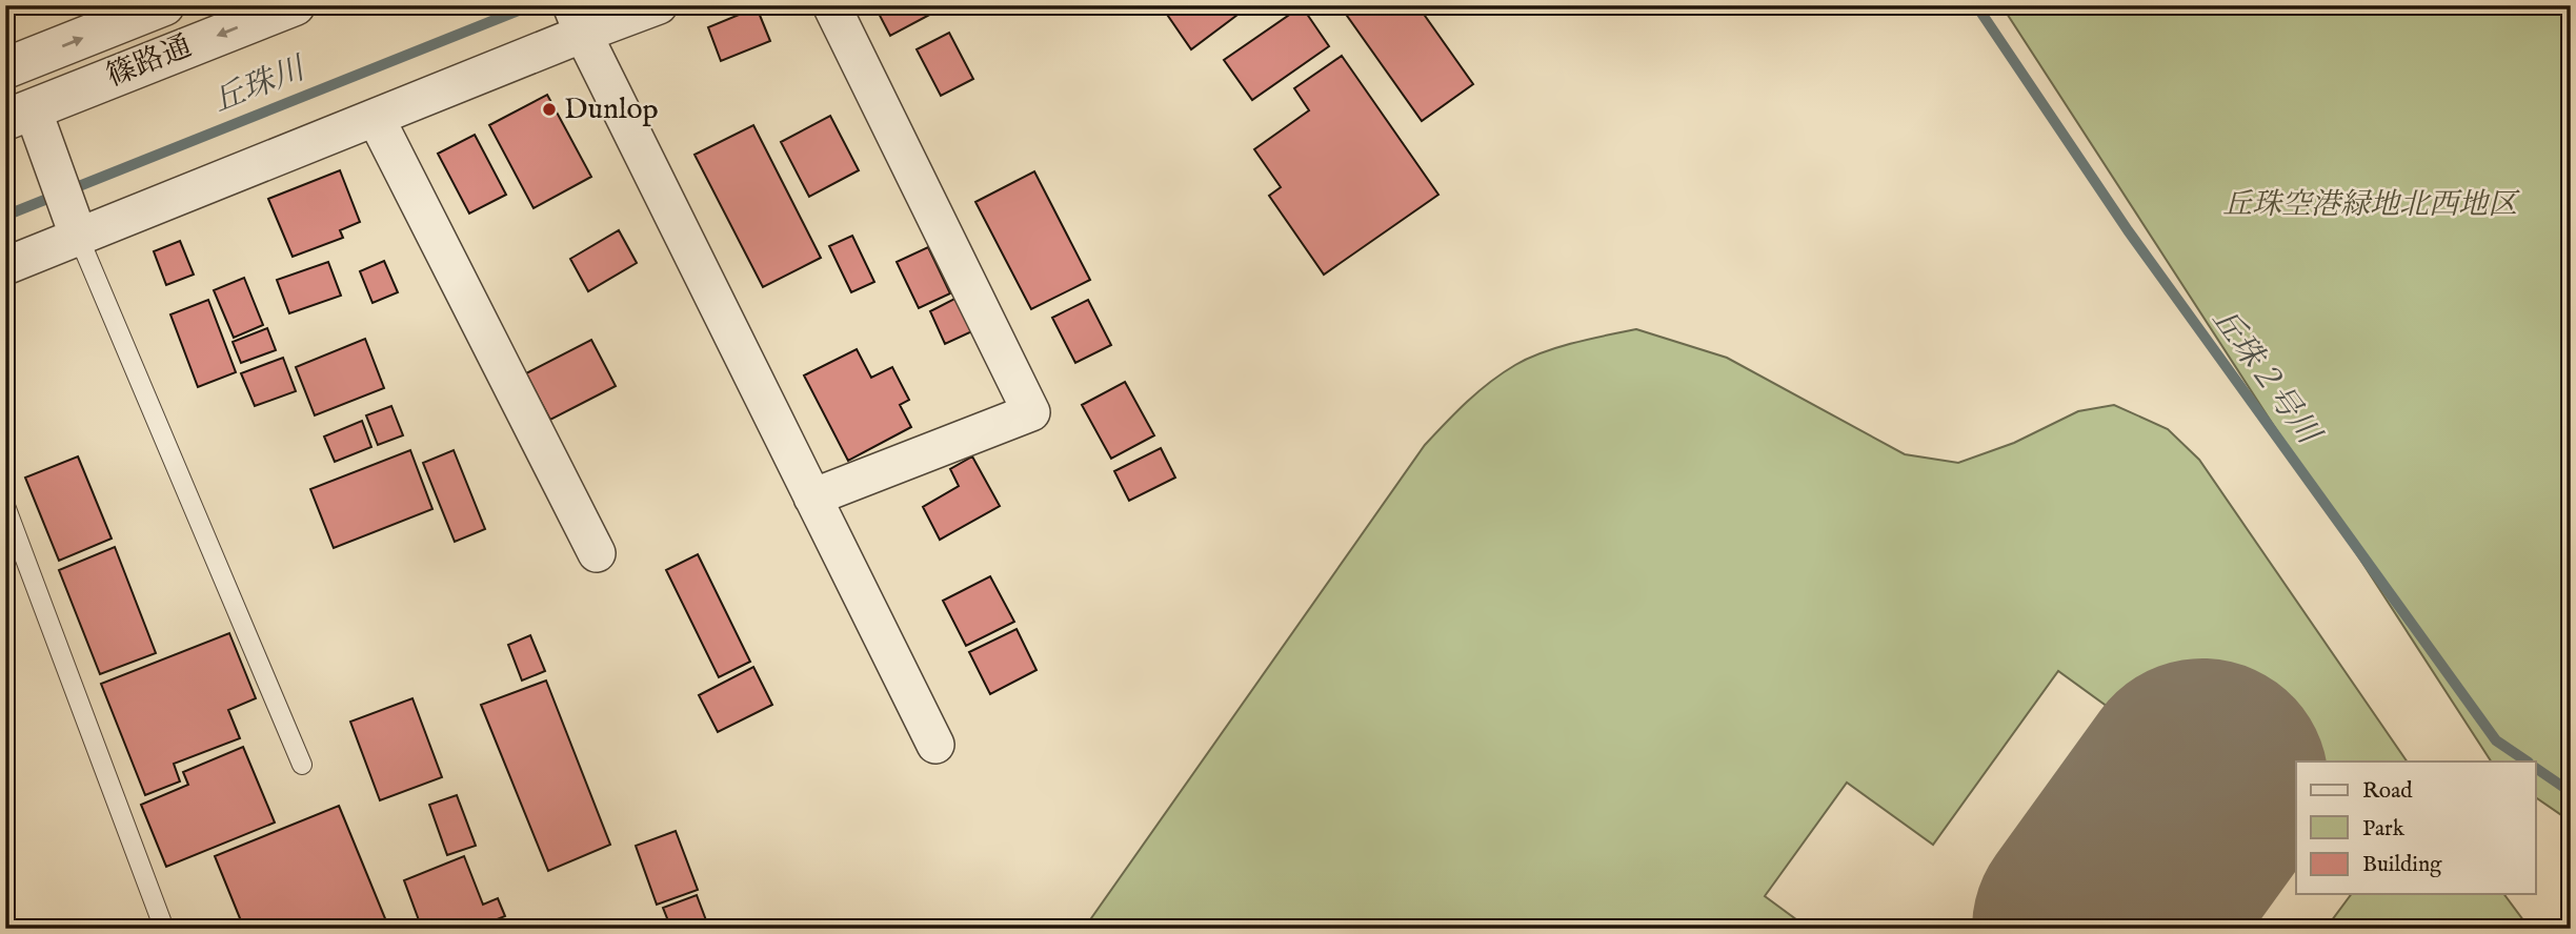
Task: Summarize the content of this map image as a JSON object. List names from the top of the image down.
{
  "streets": {
    "street": ["篠路通"]
  },
  "water": ["丘珠川", "丘珠２号川"],
  "parks": ["丘珠空港緑地北西地区"],
  "places": ["Dunlop"],
  "legend": ["Road", "Park", "Building"]
}
